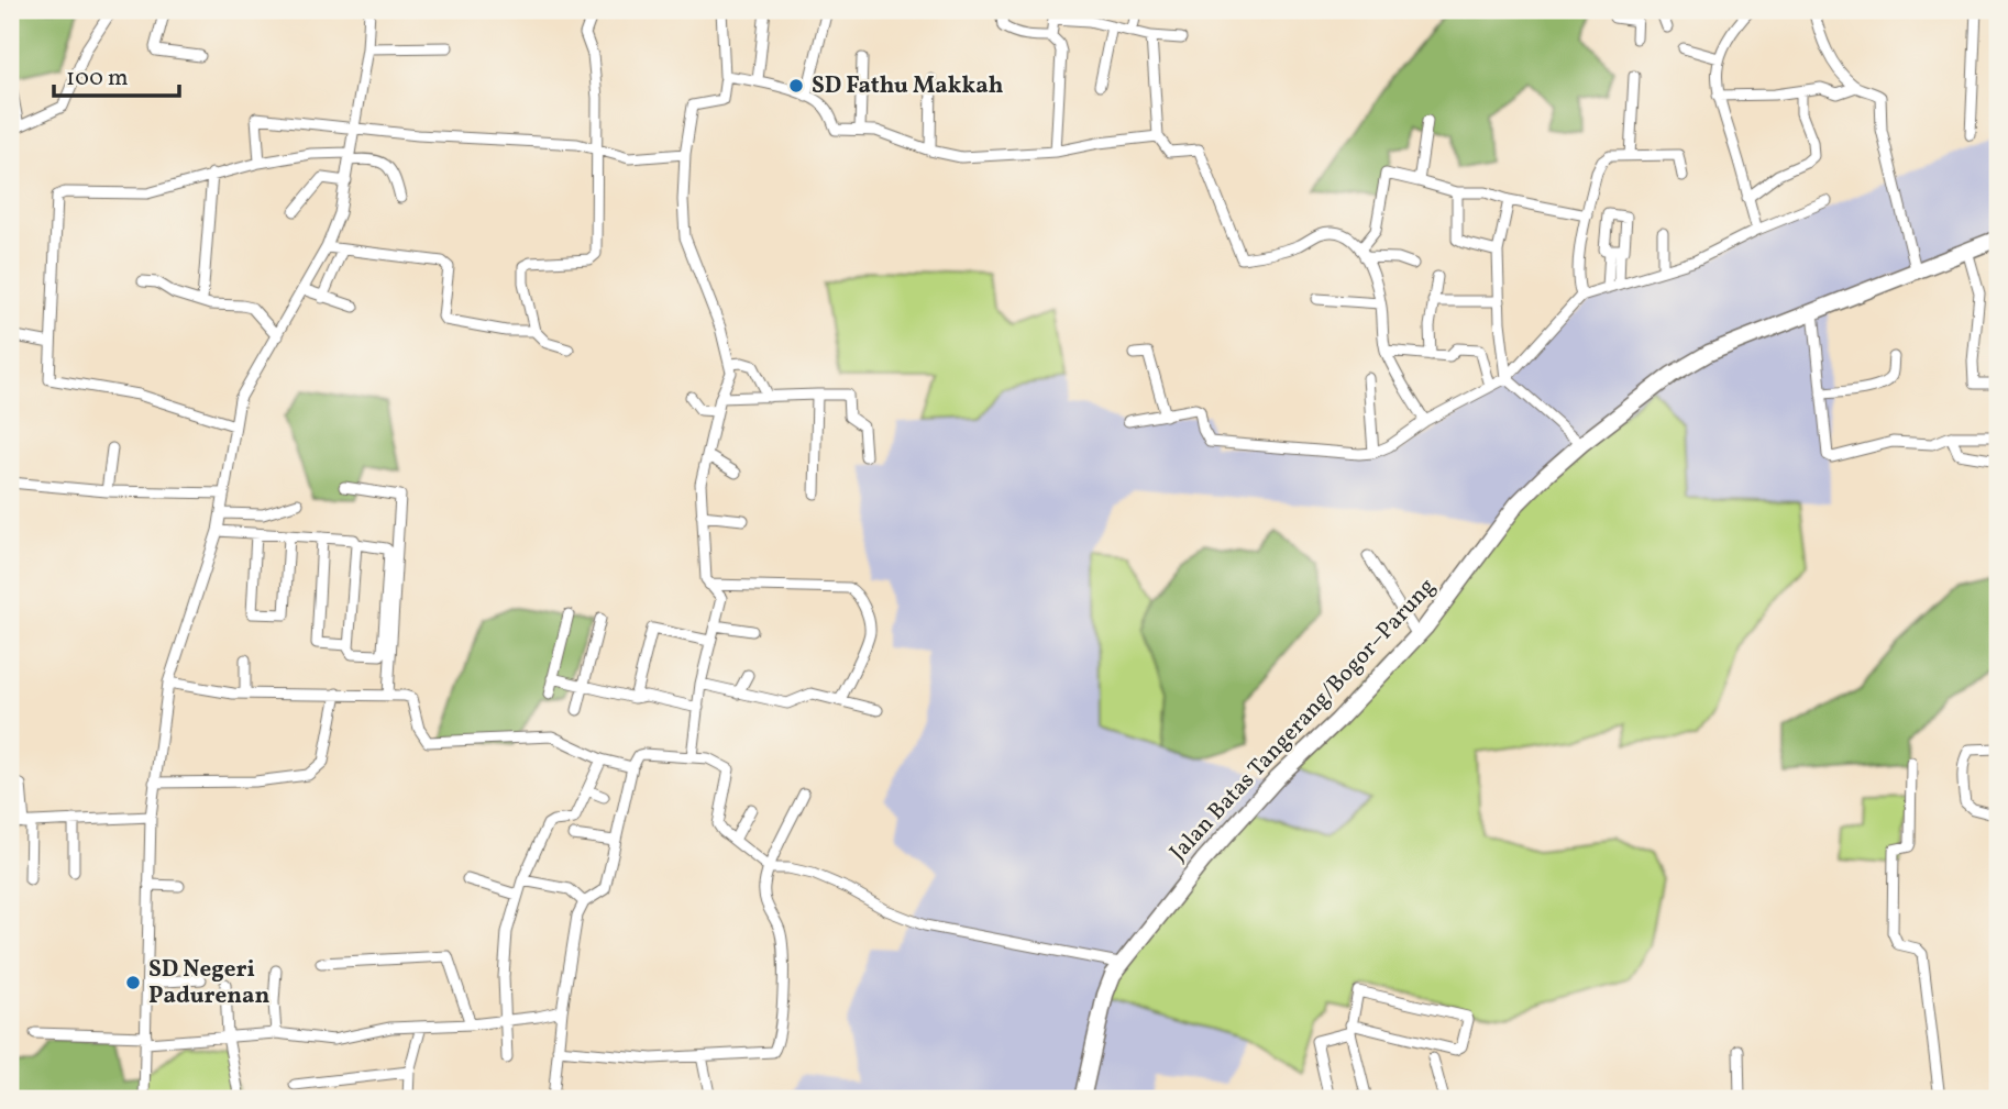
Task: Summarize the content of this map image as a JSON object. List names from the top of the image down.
{
  "streets": {
    "main road": ["Jalan Batas Tangerang/Bogor–Parung"]
  },
  "places": ["SD Fathu Makkah", "SD Negeri Padurenan"],
  "scale_bar": "100 m"
}
